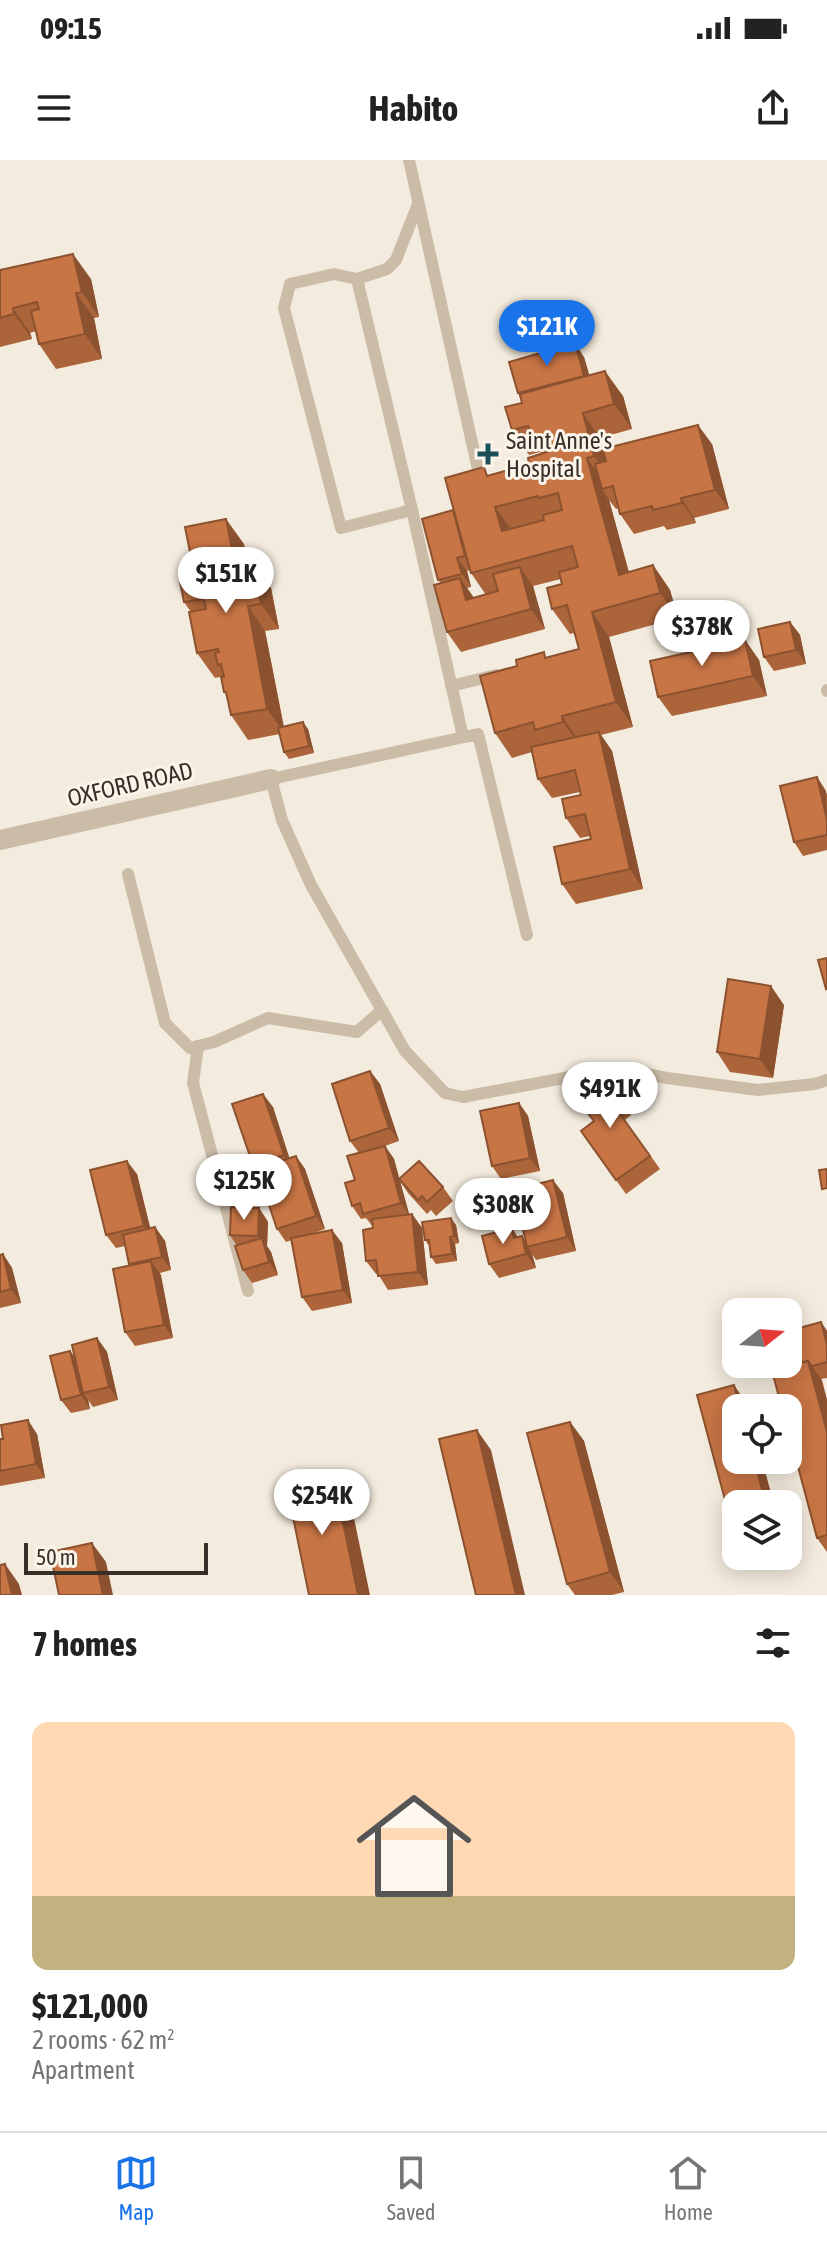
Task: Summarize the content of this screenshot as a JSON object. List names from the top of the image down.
{
  "streets": {
    "street": ["OXFORD ROAD"]
  },
  "places": {
    "health": ["Saint Anne's Hospital"]
  },
  "scale_bar": "50 m",
  "north": "right",
  "page": {
    "status": "09:15",
    "header": "Habito",
    "price": [
      "$121K",
      "$151K",
      "$378K",
      "$491K",
      "$125K",
      "$308K",
      "$254K"
    ],
    "scale": "50 m",
    "heading": "7 homes",
    "list": [
      {
        "name": "$121,000",
        "note": "2 rooms · 62 m² · Apartment"
      }
    ],
    "tabs": ["Map", "Saved", "Home"]
  }
}
